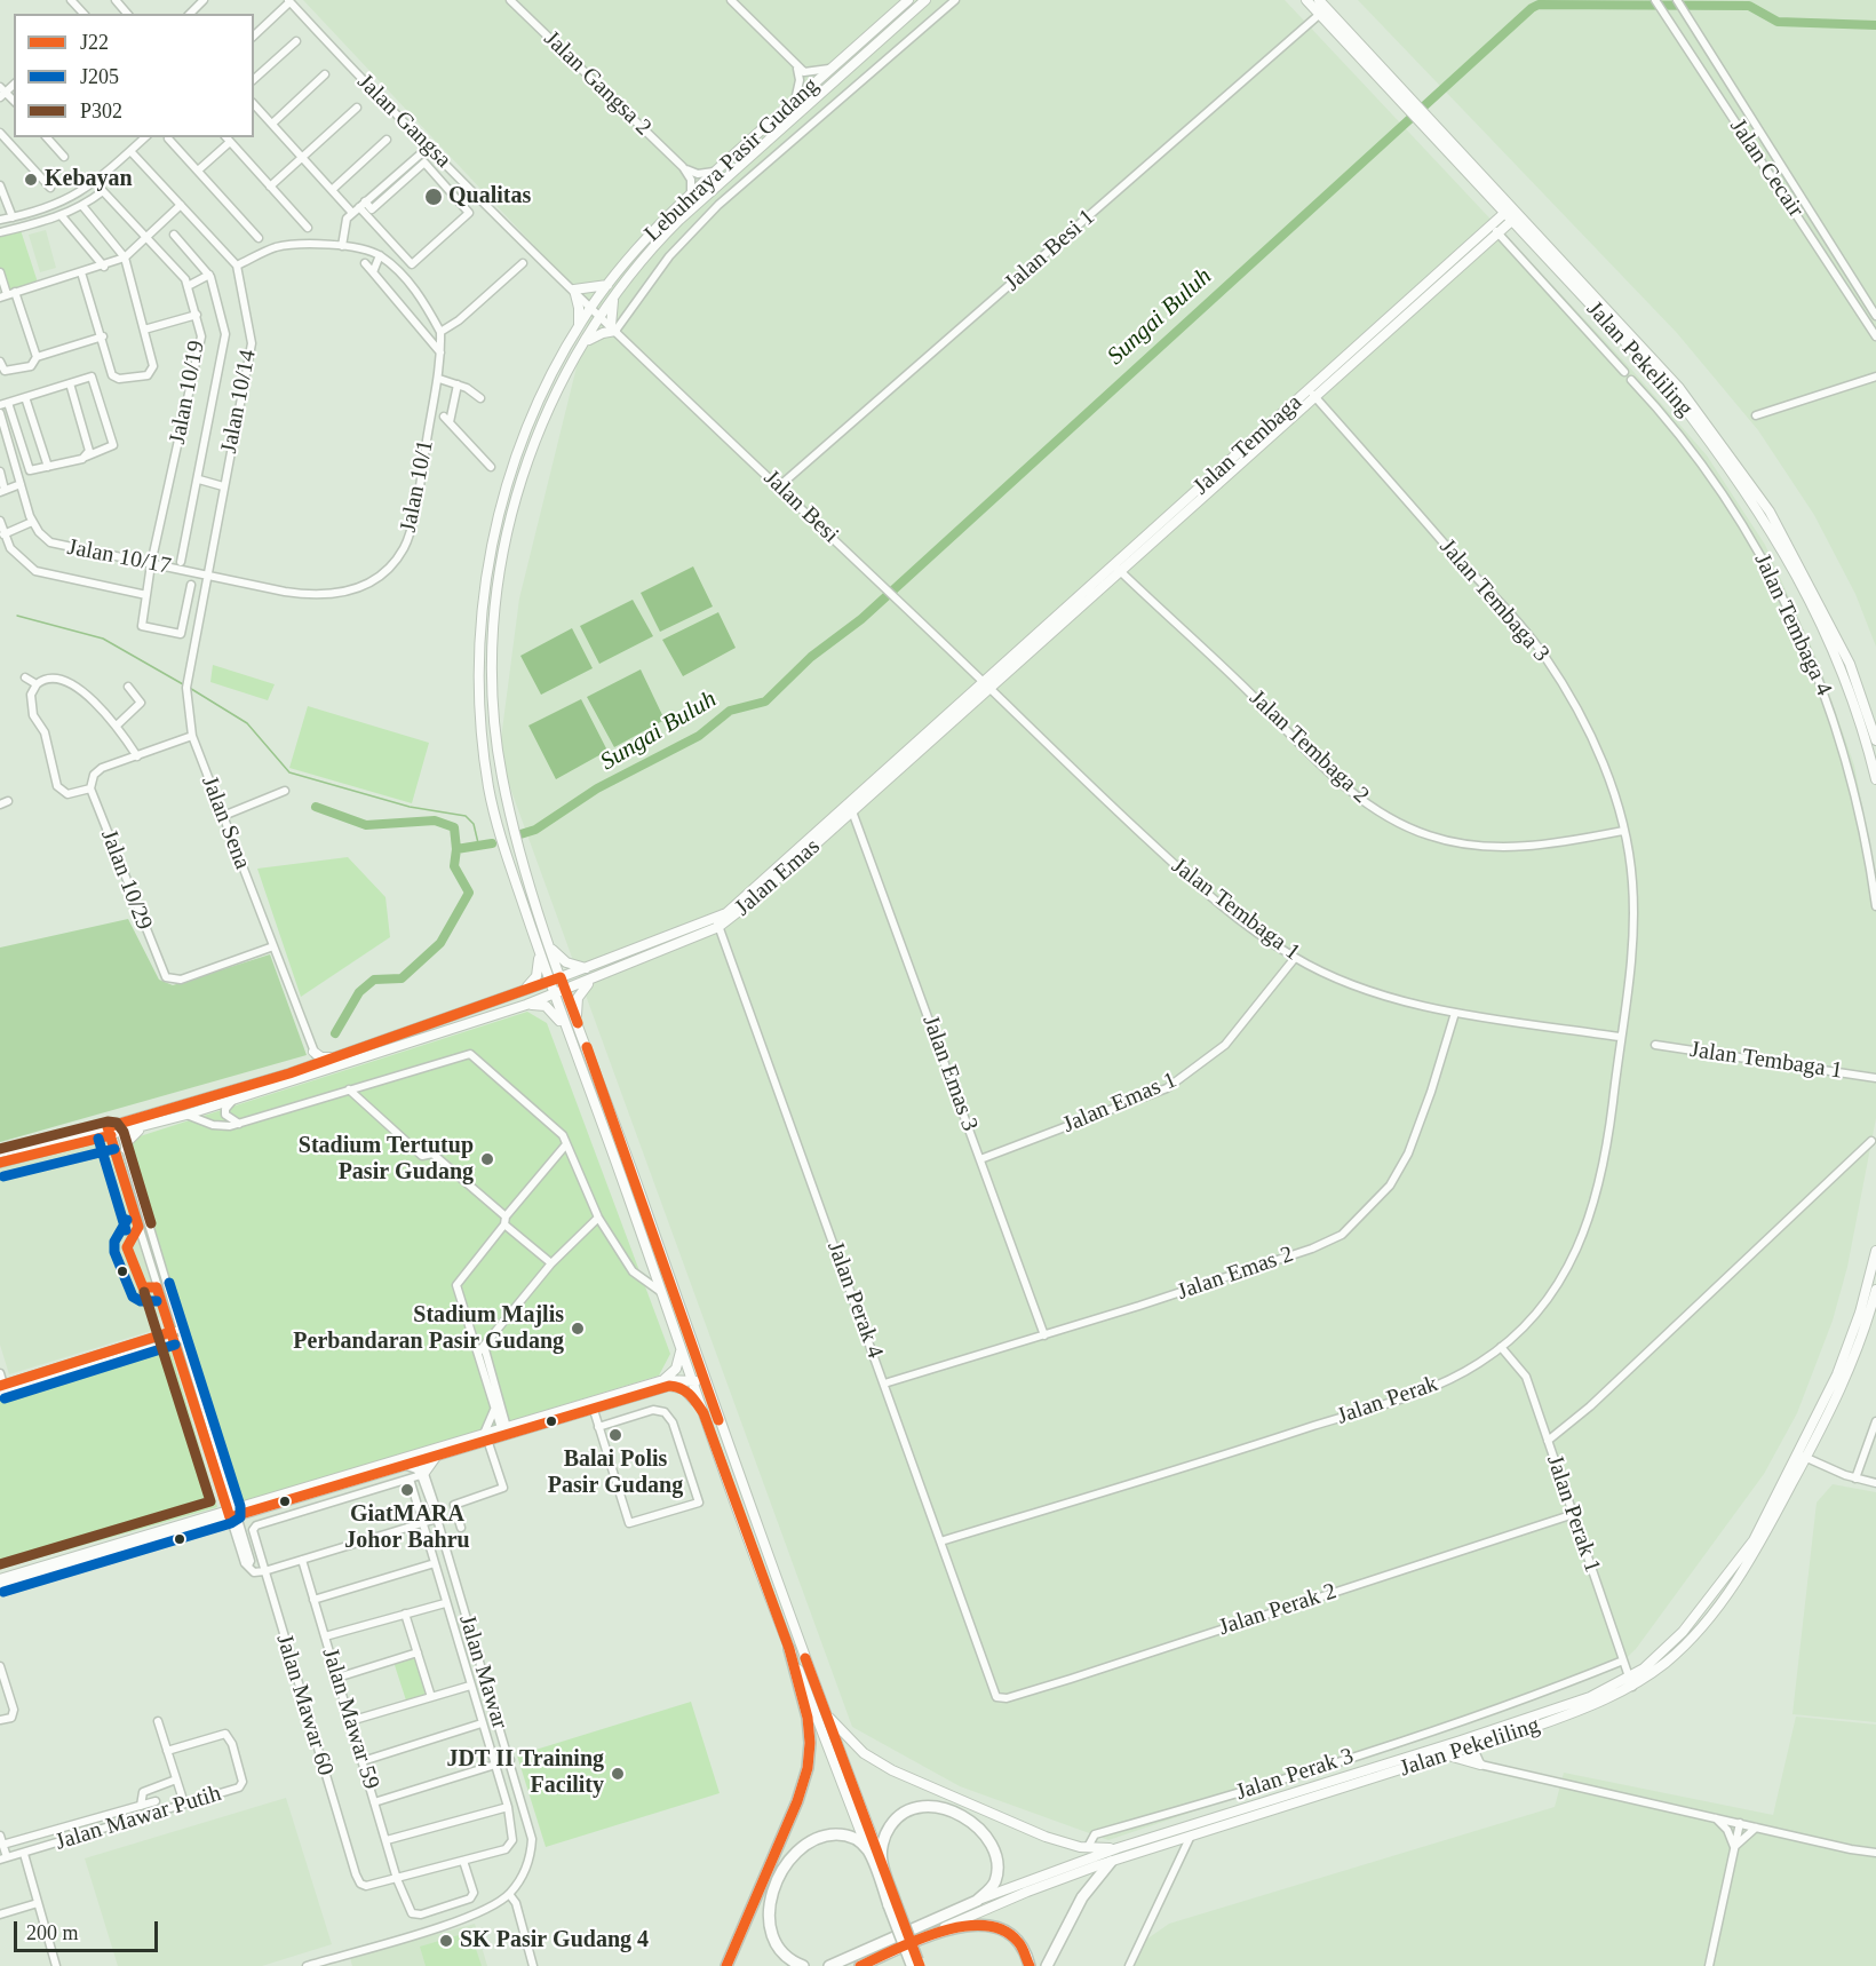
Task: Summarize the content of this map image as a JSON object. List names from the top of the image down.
{
  "streets": {
    "highway": ["Lebuhraya Pasir Gudang", "Jalan Pekeliling"],
    "main road": ["Jalan Tembaga", "Jalan Emas"],
    "street": [
      "Jalan Gangsa 2",
      "Jalan Gangsa",
      "Jalan Cecair",
      "Jalan Besi 1",
      "Jalan 10/19",
      "Jalan 10/14",
      "Jalan 10/1",
      "Jalan Besi",
      "Jalan 10/17",
      "Jalan Tembaga 3",
      "Jalan Tembaga 4",
      "Jalan Tembaga 2",
      "Jalan Sena",
      "Jalan 10/29",
      "Jalan Tembaga 1",
      "Jalan Emas 3",
      "Jalan Emas 1",
      "Jalan Emas 2",
      "Jalan Perak 4",
      "Jalan Perak",
      "Jalan Perak 1",
      "Jalan Perak 2",
      "Jalan Mawar",
      "Jalan Mawar 60",
      "Jalan Mawar 59",
      "Jalan Perak 3",
      "Jalan Mawar Putih"
    ]
  },
  "crossings": [
    ["Jalan Gangsa 2", "Lebuhraya Pasir Gudang"],
    ["Jalan Gangsa", "Lebuhraya Pasir Gudang"],
    ["Jalan Gangsa", "Jalan Besi"],
    ["Lebuhraya Pasir Gudang", "Jalan Emas"],
    ["Jalan Besi 1", "Jalan Pekeliling"],
    ["Jalan Besi 1", "Jalan Besi"],
    ["Jalan Pekeliling", "Jalan Tembaga"],
    ["Jalan Pekeliling", "Jalan Perak 1"],
    ["Jalan 10/19", "Jalan 10/17"],
    ["Jalan 10/14", "Jalan 10/1"],
    ["Jalan 10/14", "Jalan 10/17"],
    ["Jalan 10/14", "Jalan Sena"],
    ["Jalan Tembaga", "Jalan Besi"],
    ["Jalan Tembaga", "Jalan Tembaga 3"],
    ["Jalan Tembaga", "Jalan Tembaga 2"],
    ["Jalan Tembaga", "Jalan Emas"],
    ["Jalan Tembaga", "Jalan Tembaga 1"],
    ["Jalan 10/1", "Jalan 10/17"],
    ["Jalan 10/1", "Jalan Sena"],
    ["Jalan Besi", "Jalan Emas"],
    ["Jalan Besi", "Jalan Tembaga 1"],
    ["Jalan 10/17", "Jalan Sena"],
    ["Jalan Tembaga 3", "Jalan Tembaga 2"],
    ["Jalan Tembaga 3", "Jalan Tembaga 1"],
    ["Jalan Tembaga 3", "Jalan Perak"],
    ["Jalan Sena", "Jalan 10/29"],
    ["Jalan Emas", "Jalan Tembaga 1"],
    ["Jalan Emas", "Jalan Emas 3"],
    ["Jalan Emas", "Jalan Perak 4"],
    ["Jalan Tembaga 1", "Jalan Emas 1"],
    ["Jalan Tembaga 1", "Jalan Emas 2"],
    ["Jalan Tembaga 1", "Jalan Perak"],
    ["Jalan Emas 3", "Jalan Emas 1"],
    ["Jalan Emas 3", "Jalan Emas 2"],
    ["Jalan Emas 2", "Jalan Perak 4"],
    ["Jalan Perak 4", "Jalan Perak"],
    ["Jalan Perak 4", "Jalan Perak 2"],
    ["Jalan Perak", "Jalan Perak 1"],
    ["Jalan Perak 1", "Jalan Perak 2"],
    ["Jalan Perak 1", "Jalan Perak 3"],
    ["Jalan Mawar 60", "Jalan Mawar 59"]
  ],
  "water": ["Sungai Buluh"],
  "places": [
    "Kebayan",
    "Qualitas",
    "Stadium Tertutup Pasir Gudang",
    "Stadium Majlis Perbandaran Pasir Gudang",
    "Balai Polis Pasir Gudang",
    "GiatMARA Johor Bahru",
    "JDT II Training Facility",
    "SK Pasir Gudang 4"
  ],
  "lines": ["transit line J22", "transit line P302", "transit line J205"],
  "legend": ["J22", "J205", "P302"],
  "scale_bar": "200 m"
}
